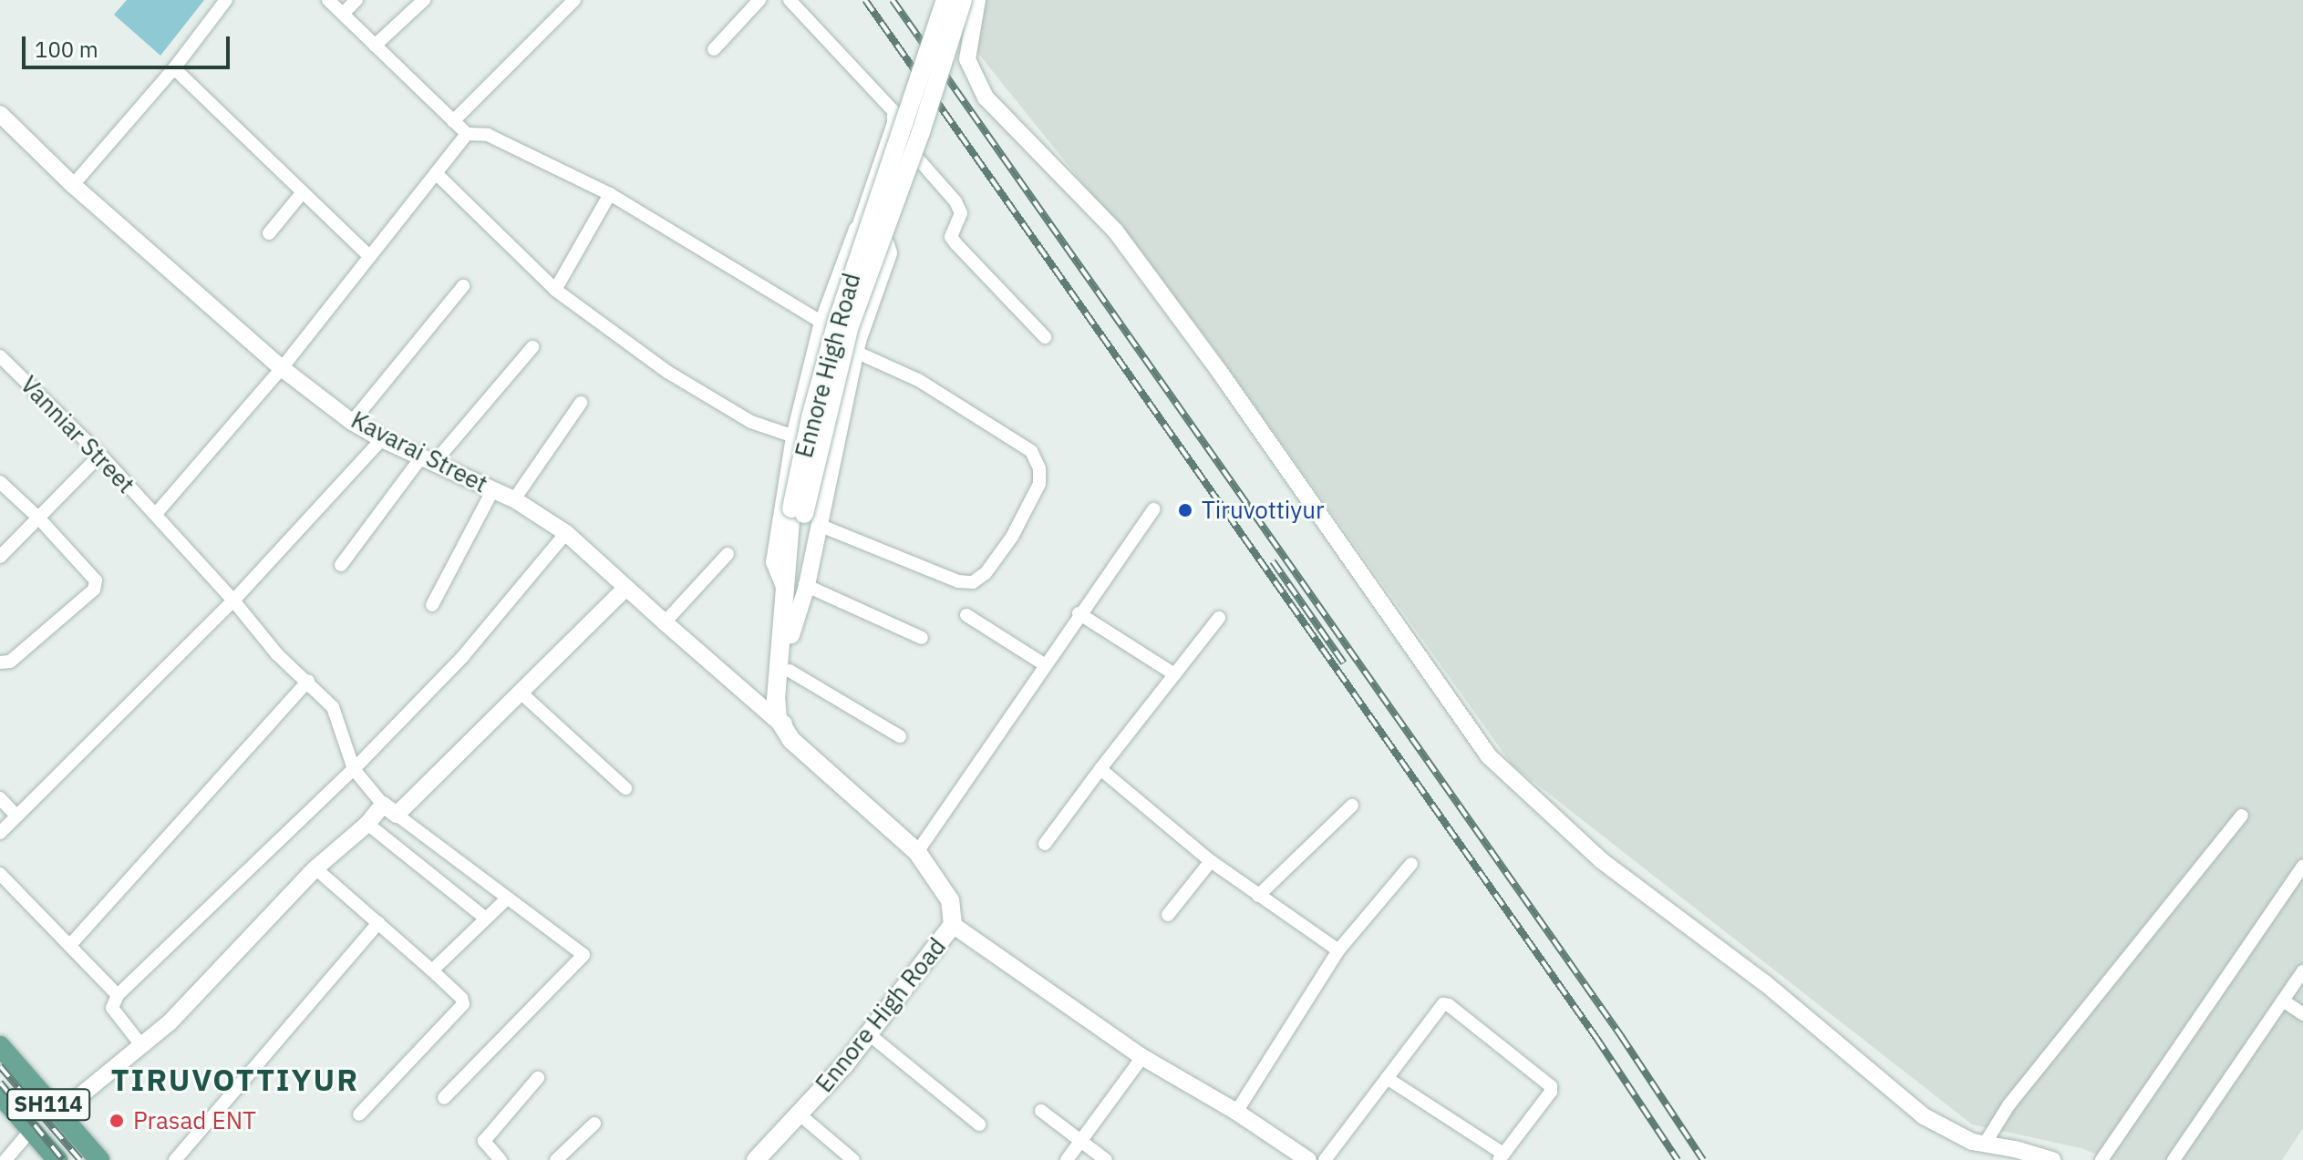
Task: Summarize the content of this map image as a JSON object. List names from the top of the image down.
{
  "streets": {
    "main road": ["Ennore High Road", "SH114"],
    "street": ["Vanniar Street", "Kavarai Street"]
  },
  "crossings": [
    ["Ennore High Road", "Kavarai Street"]
  ],
  "districts": ["TIRUVOTTIYUR"],
  "places": ["Tiruvottiyur", "Prasad ENT"],
  "scale_bar": "100 m"
}
